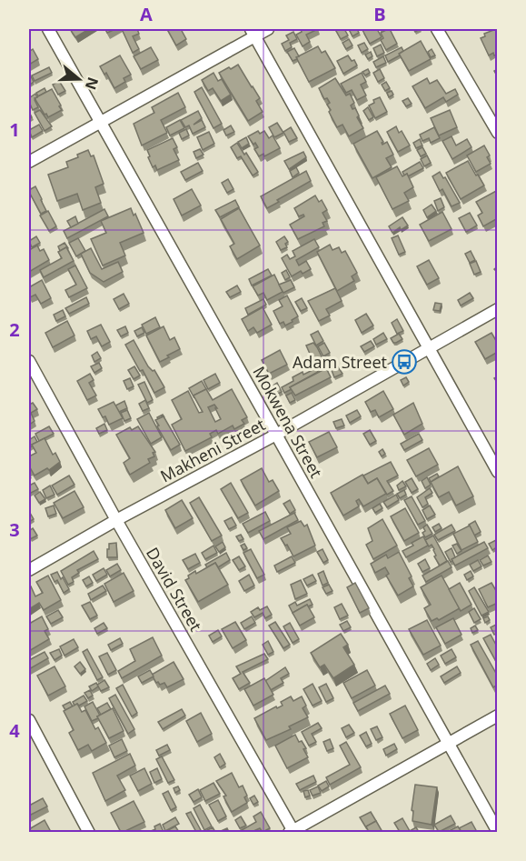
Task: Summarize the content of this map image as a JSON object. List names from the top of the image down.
{
  "streets": {
    "street": ["Mokwena Street", "Makheni Street", "David Street"]
  },
  "crossings": [
    ["Mokwena Street", "Makheni Street"],
    ["Makheni Street", "David Street"]
  ],
  "places": {
    "bus stop": ["Adam Street"]
  },
  "north": "right",
  "grid": {
    "columns": ["A", "B"],
    "rows": [
      "1",
      "2",
      "3",
      "4"
    ]
  }
}
